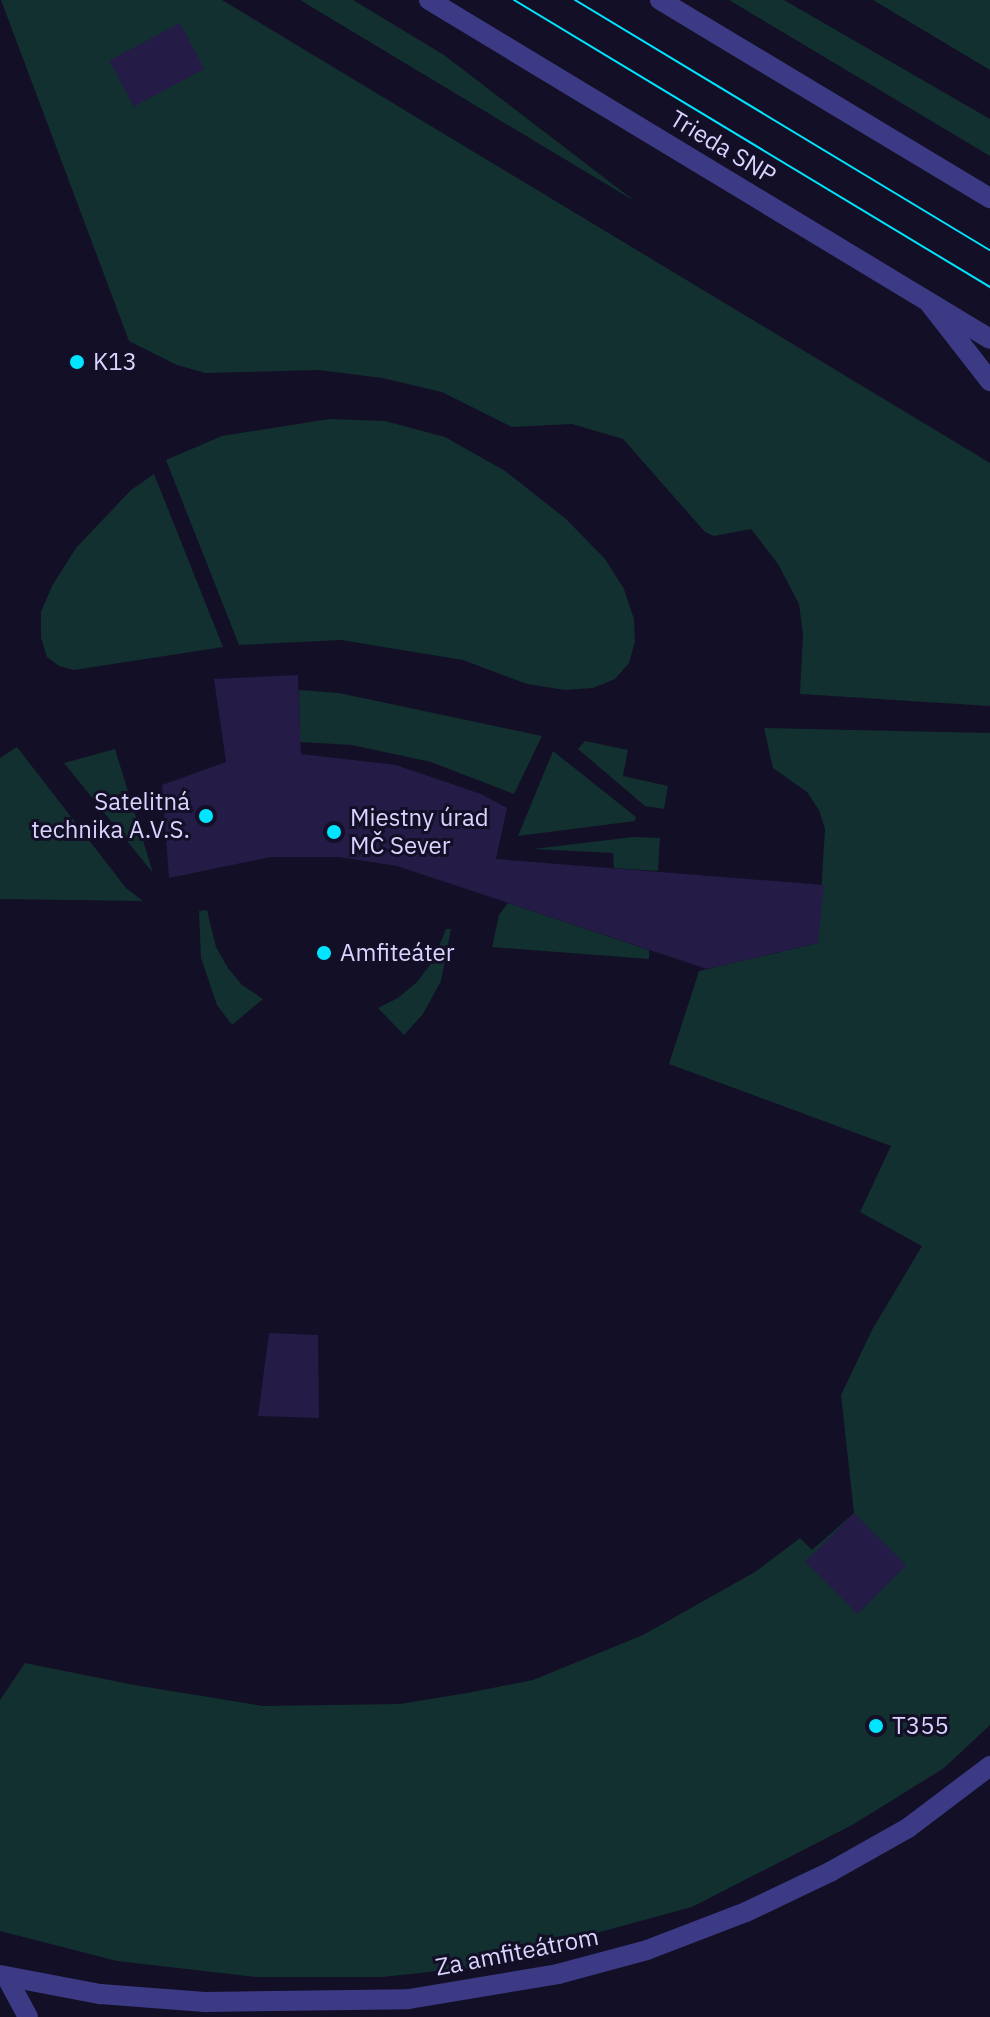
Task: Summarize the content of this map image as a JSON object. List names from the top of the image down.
{
  "streets": {
    "street": ["Trieda SNP", "Za amfiteátrom"]
  },
  "places": [
    "K13",
    "Satelitná technika A.V.S.",
    "Miestny úrad MČ Sever",
    "Amfiteáter",
    "T355"
  ]
}
